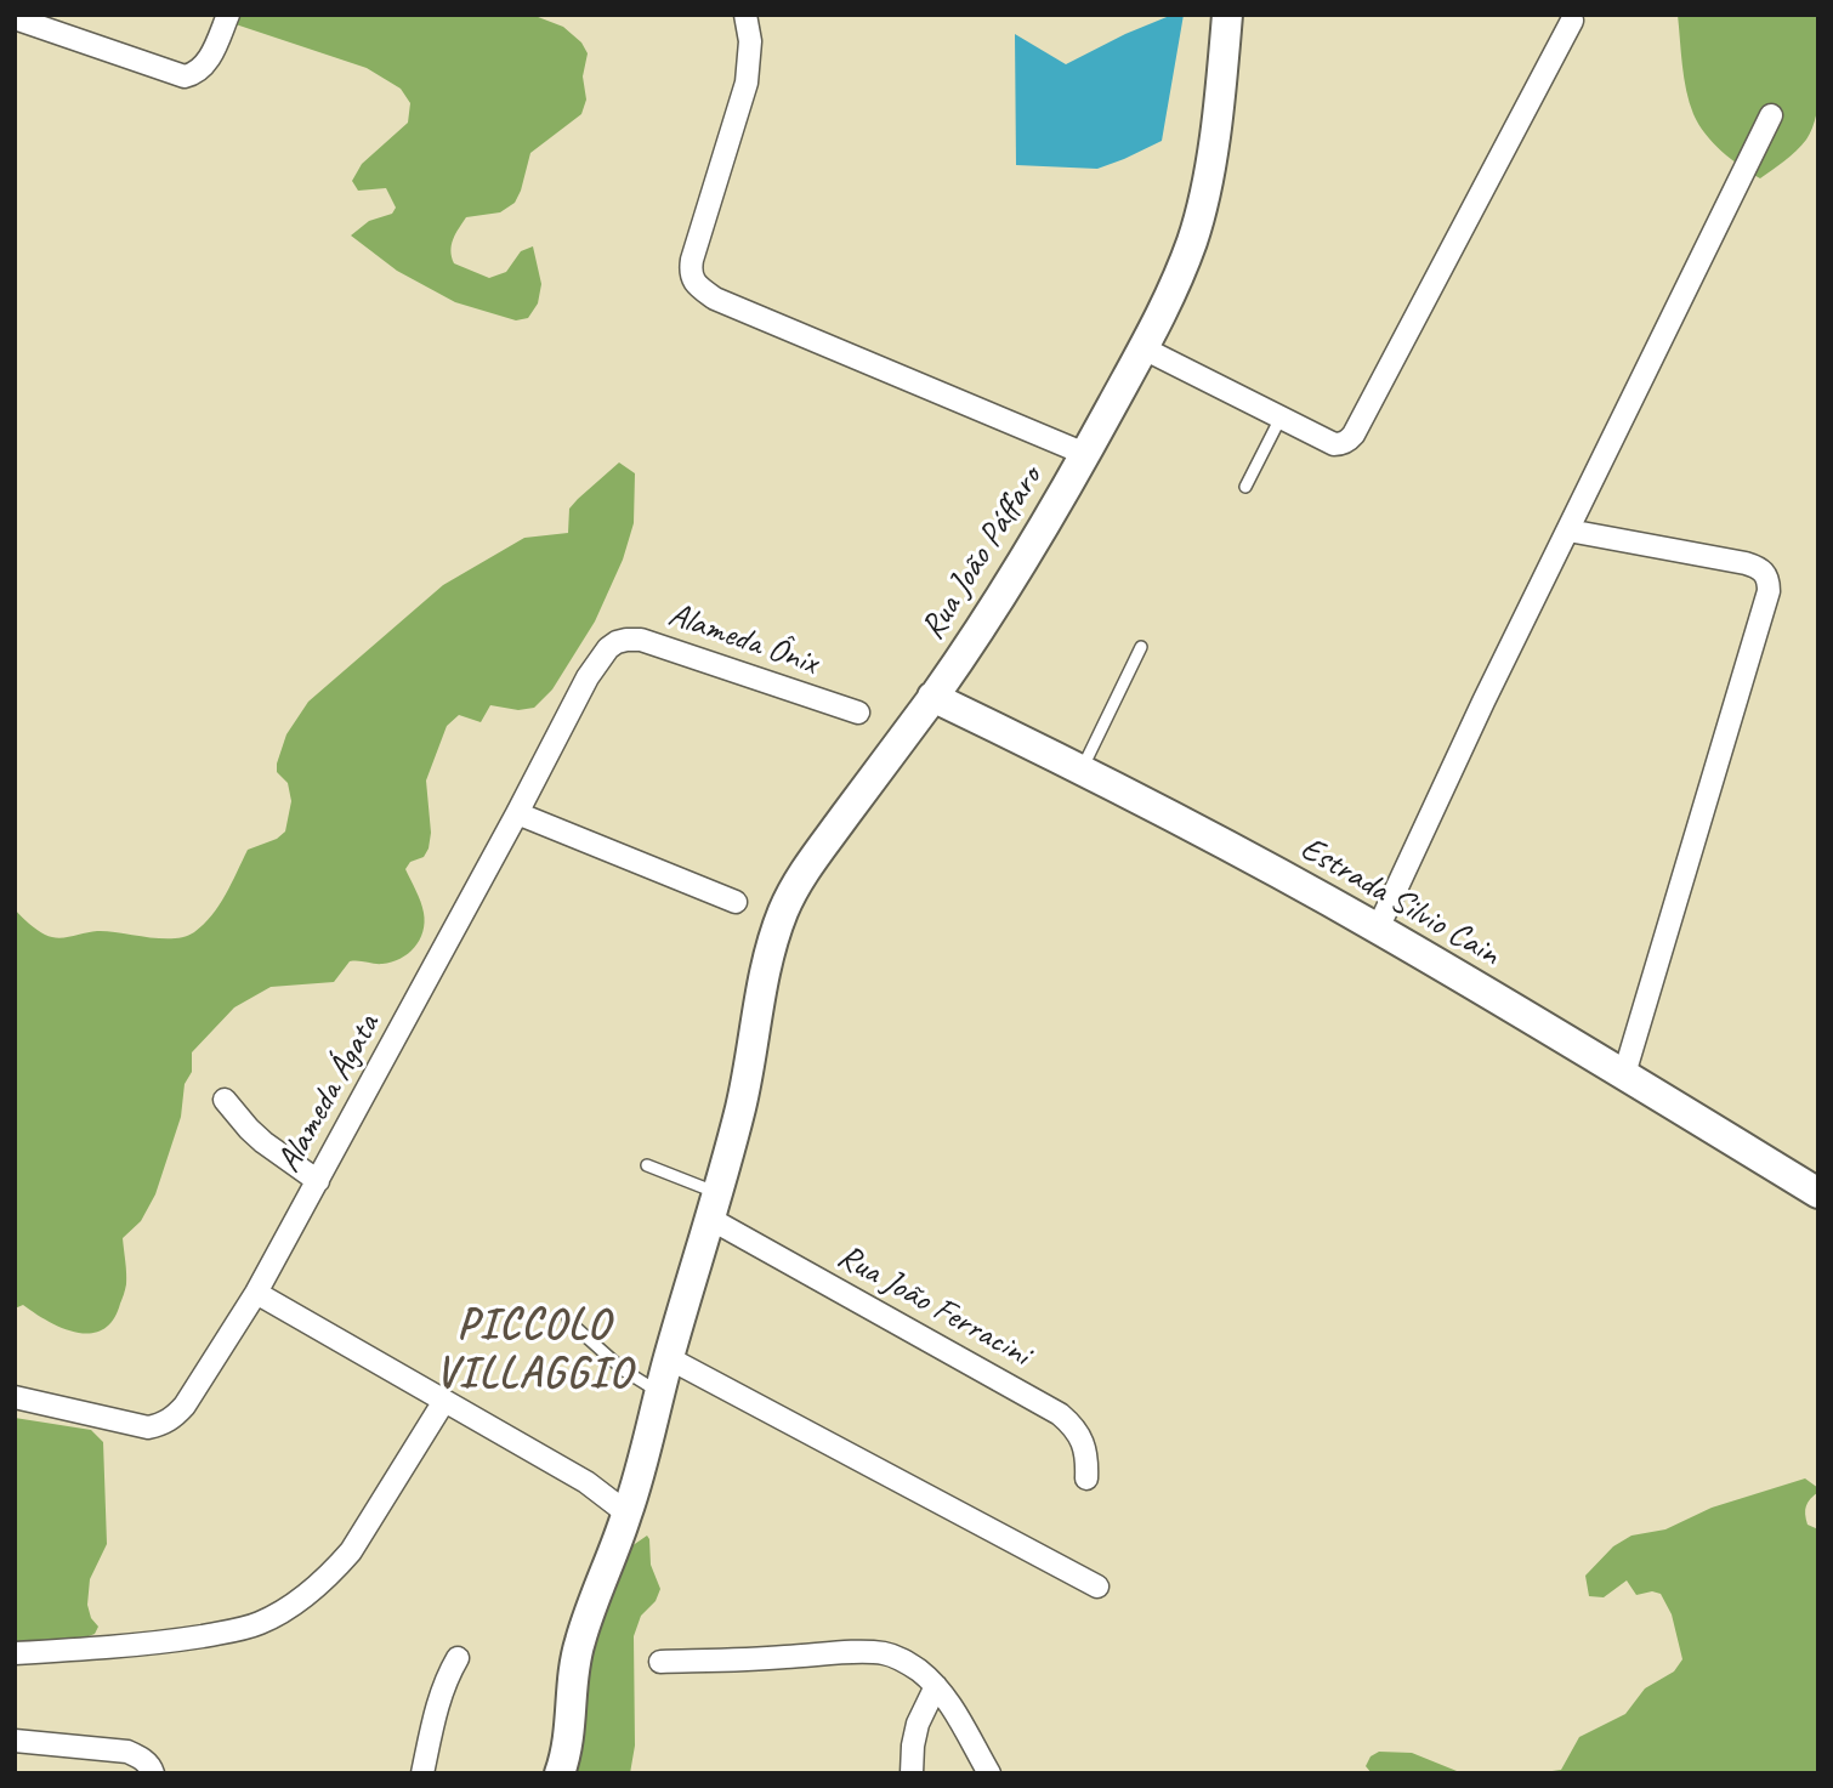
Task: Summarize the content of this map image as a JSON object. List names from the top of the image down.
{
  "streets": {
    "street": [
      "Rua João Páffaro",
      "Alameda Ônix",
      "Estrada Silvio Cain",
      "Alameda Ágata",
      "Rua João Ferracini"
    ]
  },
  "crossings": [
    ["Rua João Páffaro", "Estrada Silvio Cain"],
    ["Rua João Páffaro", "Rua João Ferracini"],
    ["Alameda Ônix", "Alameda Ágata"]
  ],
  "districts": ["PICCOLO VILLAGGIO"]
}
